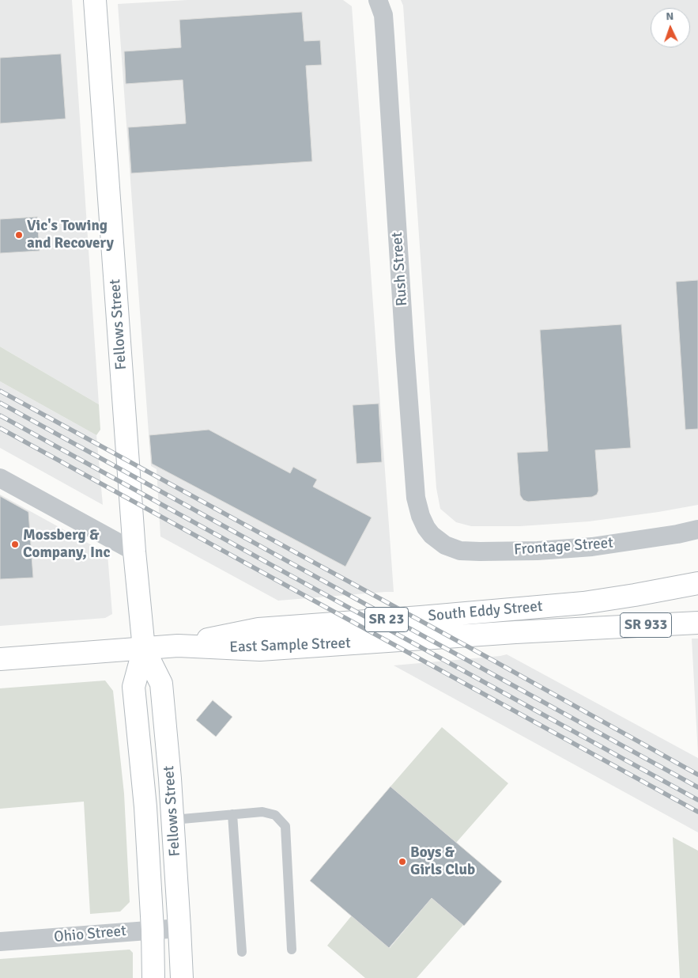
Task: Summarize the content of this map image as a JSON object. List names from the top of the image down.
{
  "streets": {
    "main road": [
      "Fellows Street",
      "South Eddy Street",
      "SR 23",
      "SR 933",
      "East Sample Street"
    ],
    "street": ["Rush Street", "Frontage Street", "Ohio Street"]
  },
  "crossings": [
    ["Rush Street", "Frontage Street"],
    ["Fellows Street", "East Sample Street"],
    ["Fellows Street", "Ohio Street"],
    ["South Eddy Street", "East Sample Street"],
    ["SR 23", "East Sample Street"]
  ],
  "places": ["Vic's Towing and Recovery", "Mossberg & Company, Inc", "Boys & Girls Club"],
  "north": "top"
}
